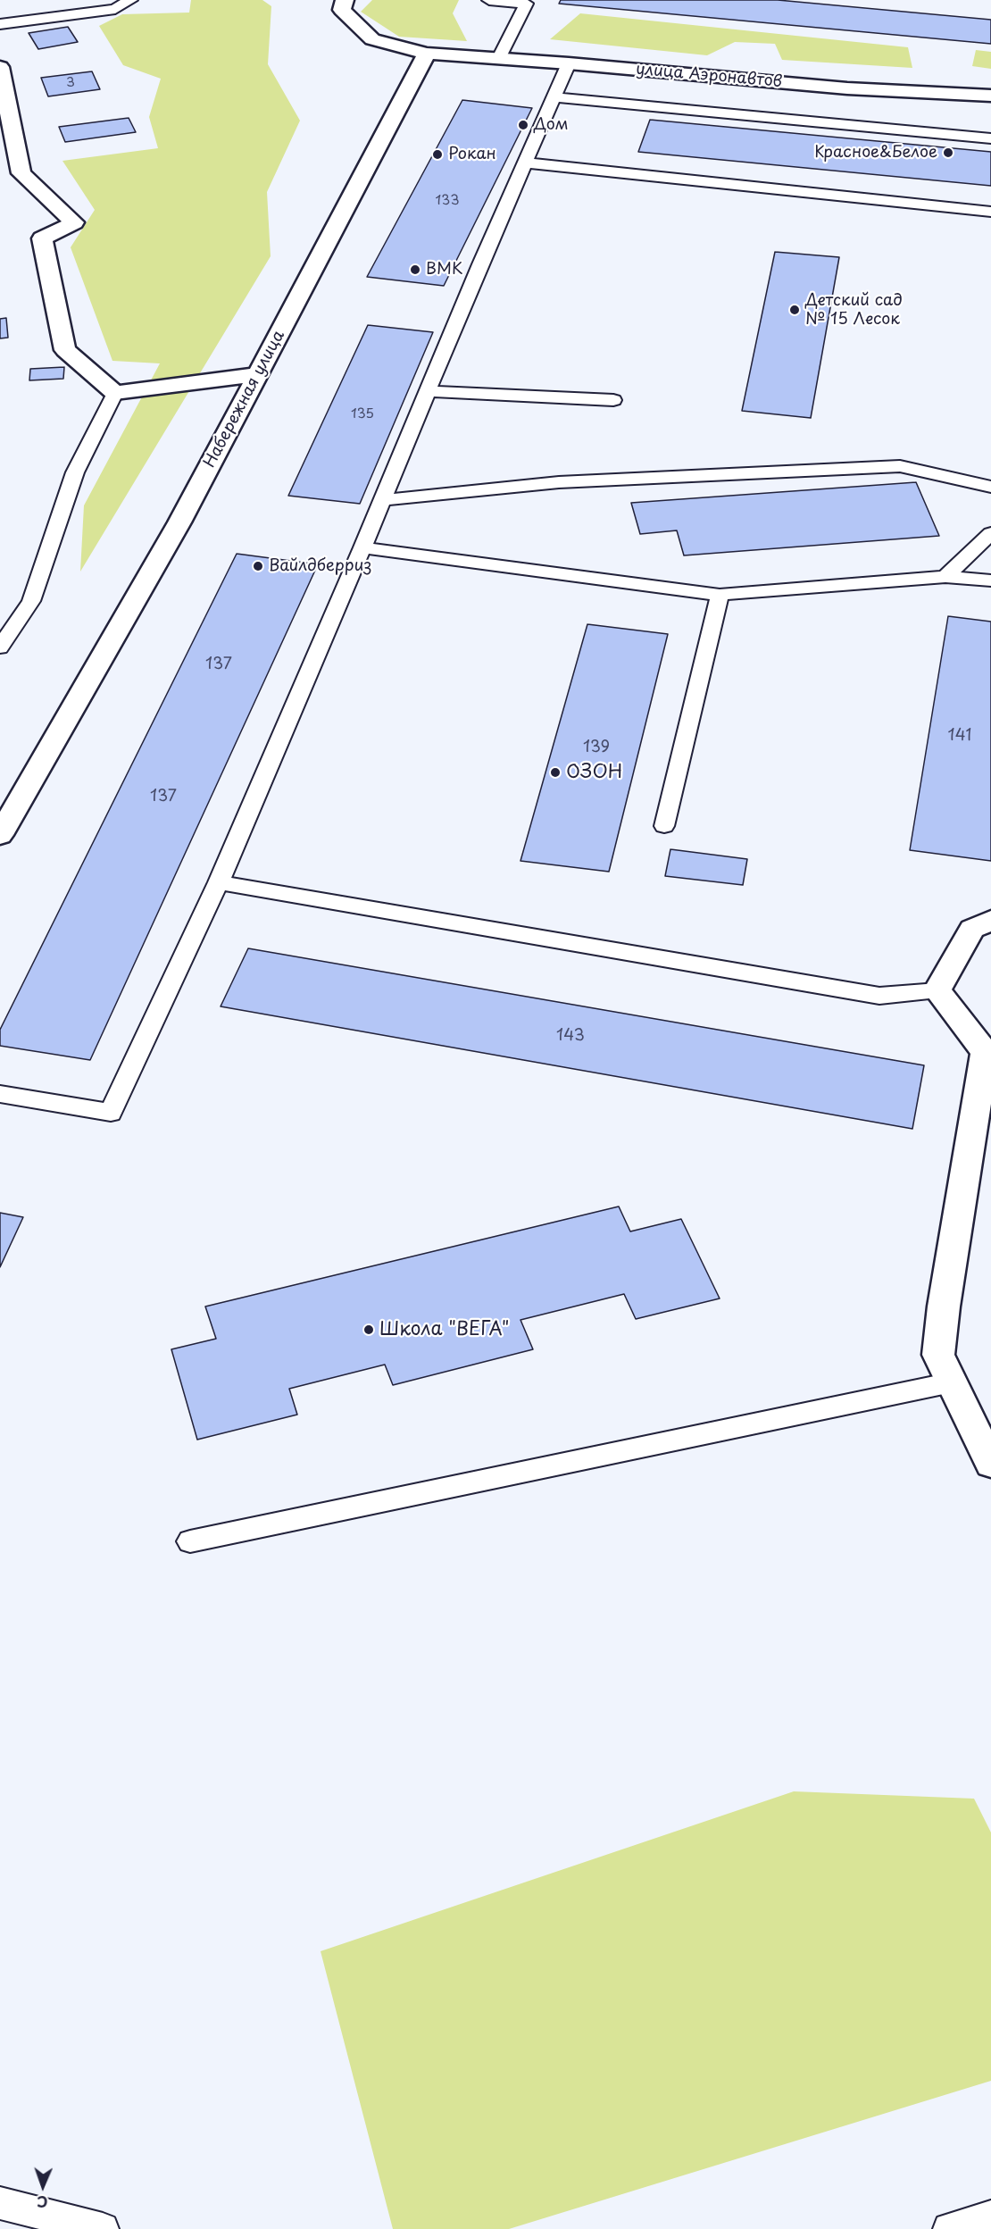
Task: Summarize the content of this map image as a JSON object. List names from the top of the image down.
{
  "streets": {
    "street": ["улица Аэронавтов", "Набережная улица"]
  },
  "crossings": [
    ["улица Аэронавтов", "Набережная улица"]
  ],
  "places": [
    "Дом",
    "Красное&Белое",
    "Рокан",
    "ВМК",
    "Детский сад № 15 Лесок",
    "Вайлдберриз",
    "ОЗОН",
    "Школа \"ВЕГА\""
  ],
  "house_numbers": [
    "3",
    "133",
    "135",
    "137",
    "141",
    "139",
    "137",
    "143"
  ],
  "north": "bottom"
}
